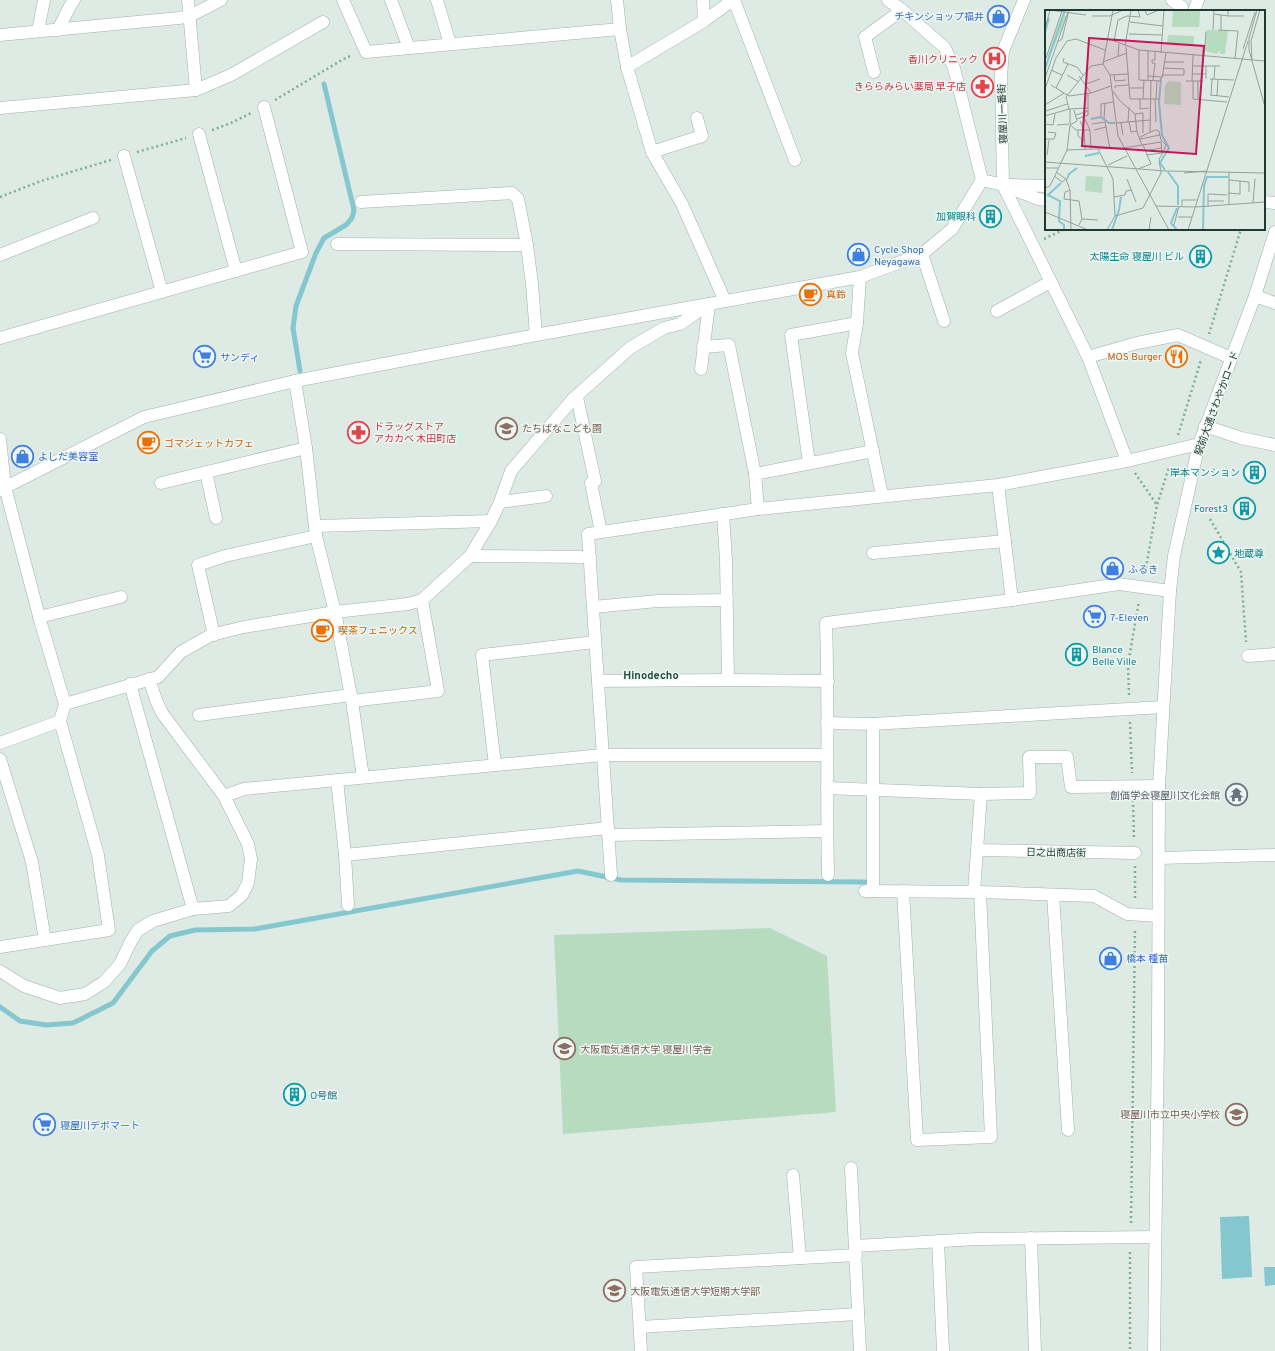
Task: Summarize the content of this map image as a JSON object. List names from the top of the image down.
{
  "streets": {
    "street": ["寝屋川一番街", "駅前大通さわやかロード", "日之出商店街"]
  },
  "districts": ["Hinodecho"],
  "places": {
    "shop": [
      "チキンショップ福井",
      "Cycle Shop Neyagawa",
      "よしだ美容室",
      "ふるき",
      "橋本 種苗"
    ],
    "hospital": ["香川クリニック"],
    "pharmacy": ["きららみらい薬局 早子店", "ドラッグストア アカカベ 木田町店"],
    "building": [
      "加賀眼科",
      "太陽生命 寝屋川 ビル",
      "岸本マンション",
      "Forest3",
      "Blance Belle Ville",
      "O号館"
    ],
    "cafe": ["真鈴", "ゴマジェットカフェ", "喫茶フェニックス"],
    "restaurant": ["MOS Burger"],
    "supermarket": ["サンディ", "7-Eleven", "寝屋川デポマート"],
    "school or university": [
      "たちばなこども園",
      "大阪電気通信大学 寝屋川学舎",
      "寝屋川市立中央小学校",
      "大阪電気通信大学短期大学部"
    ],
    "place": ["地蔵尊"],
    "temple": ["創価学会寝屋川文化会館"]
  }
}
